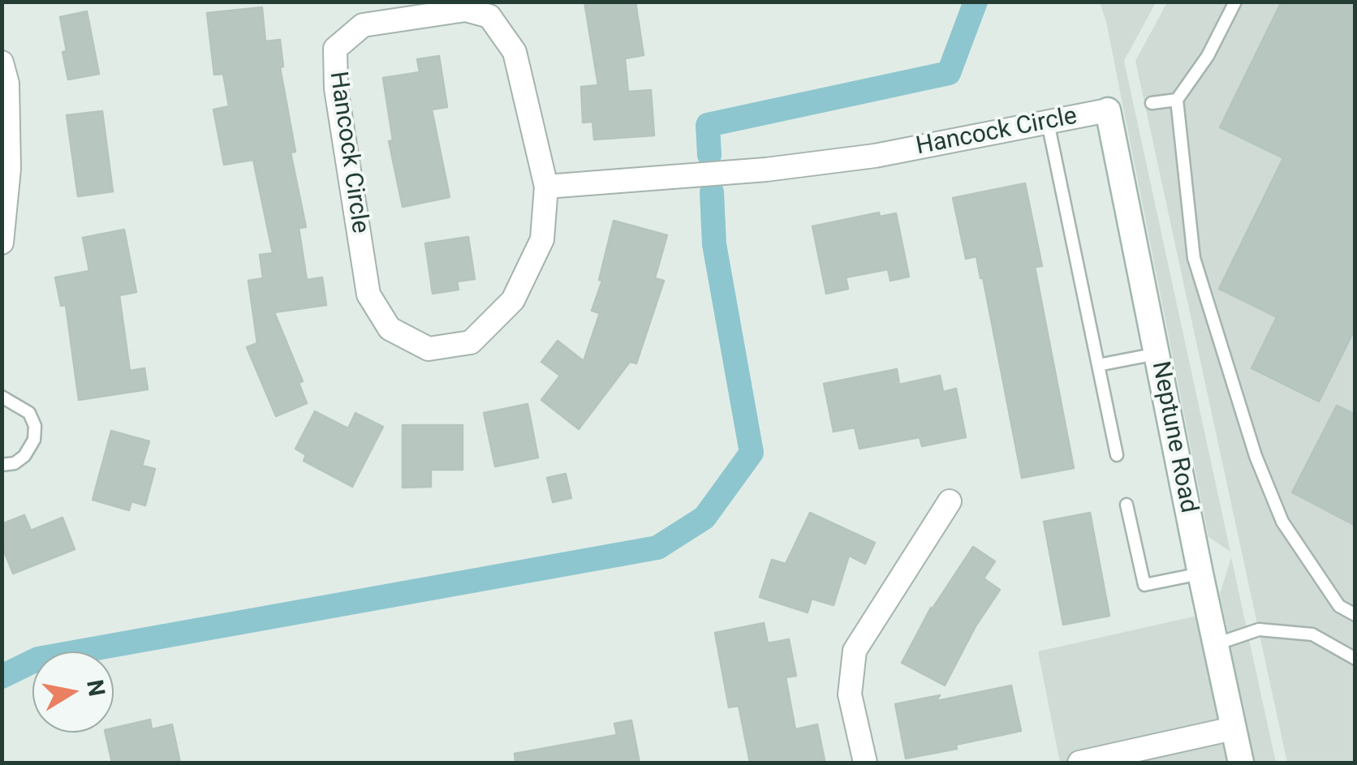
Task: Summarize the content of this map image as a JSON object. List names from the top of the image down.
{
  "streets": {
    "main road": ["Neptune Road"],
    "street": ["Hancock Circle"]
  },
  "crossings": [
    ["Hancock Circle", "Neptune Road"]
  ],
  "north": "right"
}
